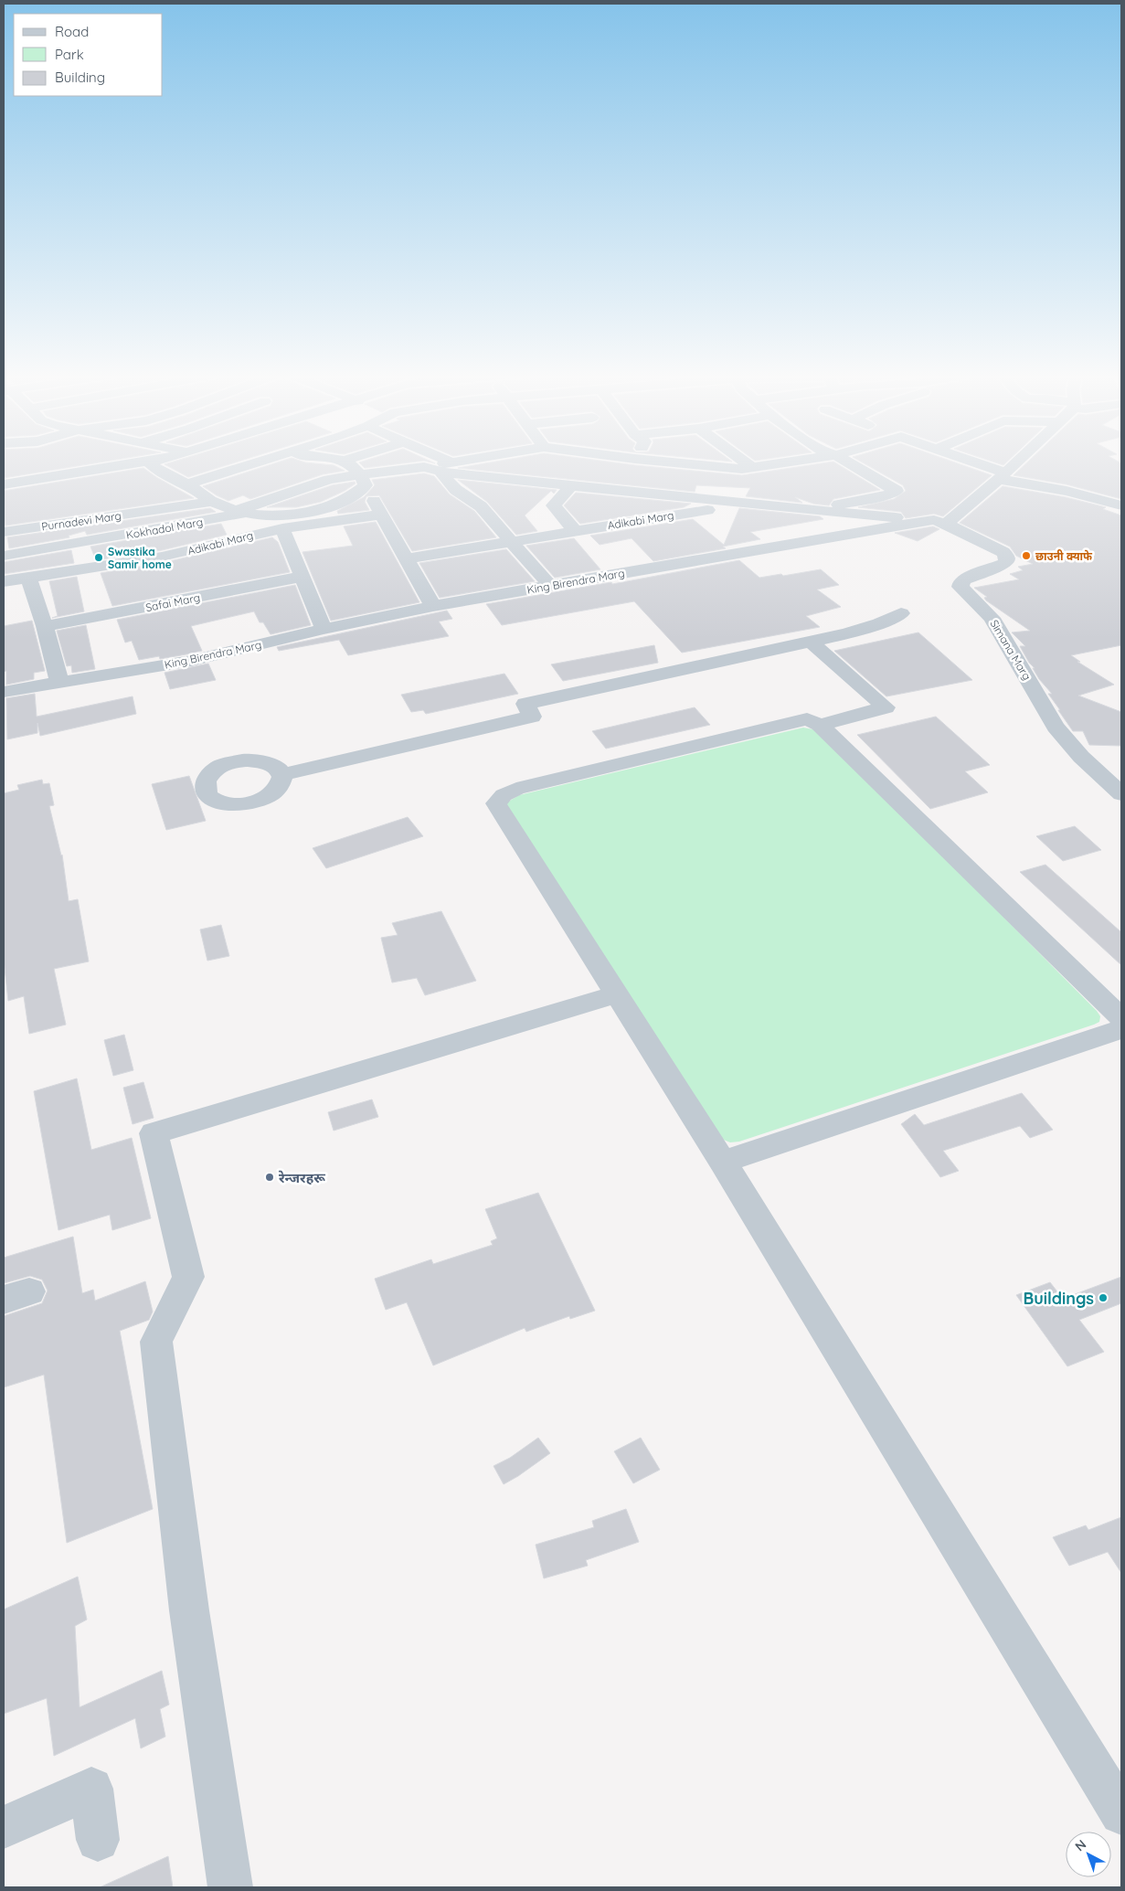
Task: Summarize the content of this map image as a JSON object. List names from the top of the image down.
{
  "streets": {
    "street": [
      "Adikabi Marg",
      "Purnadevi Marg",
      "Kokhadol Marg",
      "King Birendra Marg",
      "Safai Marg",
      "Simana Marg"
    ]
  },
  "crossings": [
    ["King Birendra Marg", "Simana Marg"]
  ],
  "places": [
    "छाउनी क्याफे",
    "Swastika Samir home",
    "रेन्जरहरू",
    "Buildings"
  ],
  "legend": ["Road", "Park", "Building"],
  "north": "top left"
}
